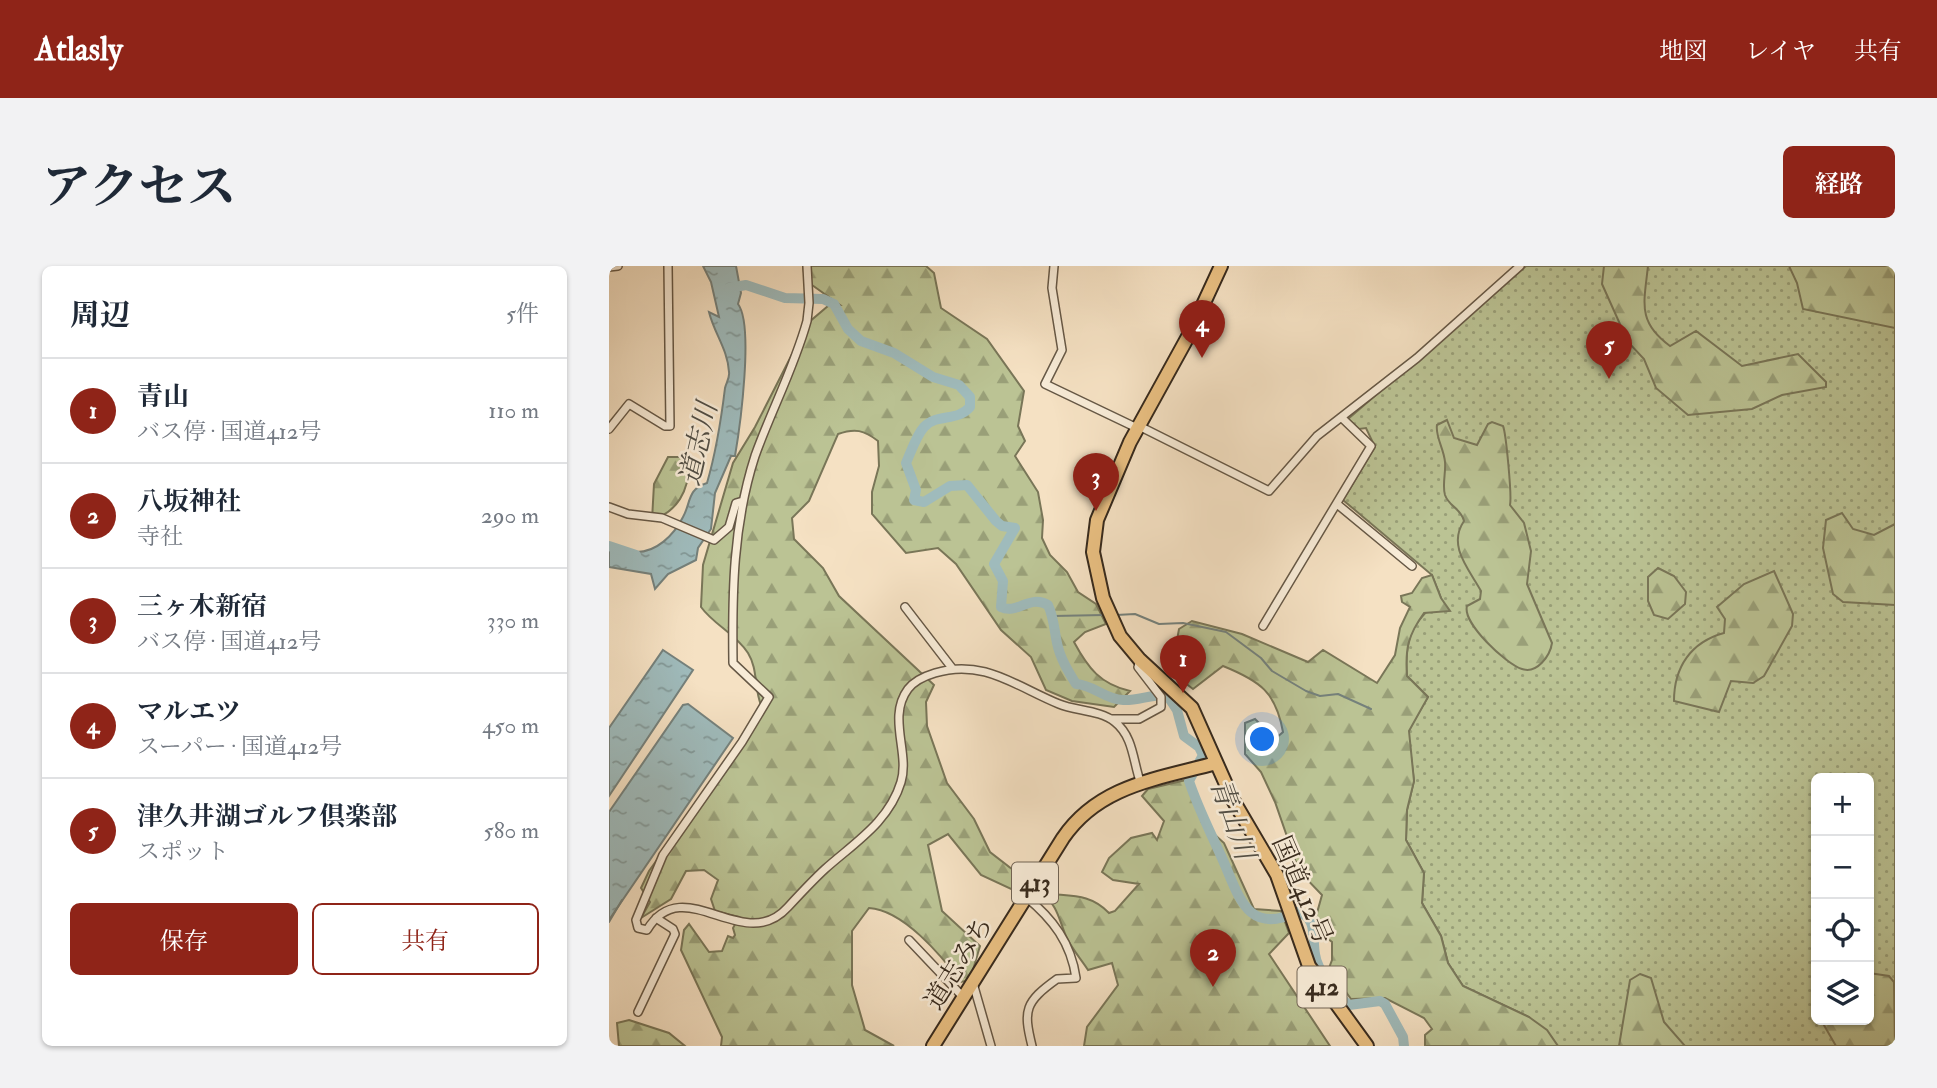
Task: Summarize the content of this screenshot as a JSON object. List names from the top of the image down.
{
  "streets": {
    "highway": [
      "413",
      "国道412号",
      "道志みち",
      "412"
    ]
  },
  "crossings": [
    ["国道412号", "道志みち"]
  ],
  "water": ["道志川", "青山川"],
  "page": {
    "header": "Atlasly",
    "nav": ["地図", "レイヤ", "共有"],
    "buttons": [
      "経路",
      ["保存", "共有"]
    ],
    "title": "アクセス",
    "heading": ["周辺", "5件"],
    "pins": [
      "4",
      "5",
      "3",
      "1",
      "2"
    ],
    "list": [
      {
        "mark": "1",
        "name": "青山",
        "note": "バス停 · 国道412号",
        "value": "110 m"
      },
      {
        "mark": "2",
        "name": "八坂神社",
        "note": "寺社",
        "value": "290 m"
      },
      {
        "mark": "3",
        "name": "三ヶ木新宿",
        "note": "バス停 · 国道412号",
        "value": "330 m"
      },
      {
        "mark": "4",
        "name": "マルエツ",
        "note": "スーパー · 国道412号",
        "value": "450 m"
      },
      {
        "mark": "5",
        "name": "津久井湖ゴルフ倶楽部",
        "note": "スポット",
        "value": "580 m"
      }
    ],
    "map_buttons": ["+", "−"]
  }
}
